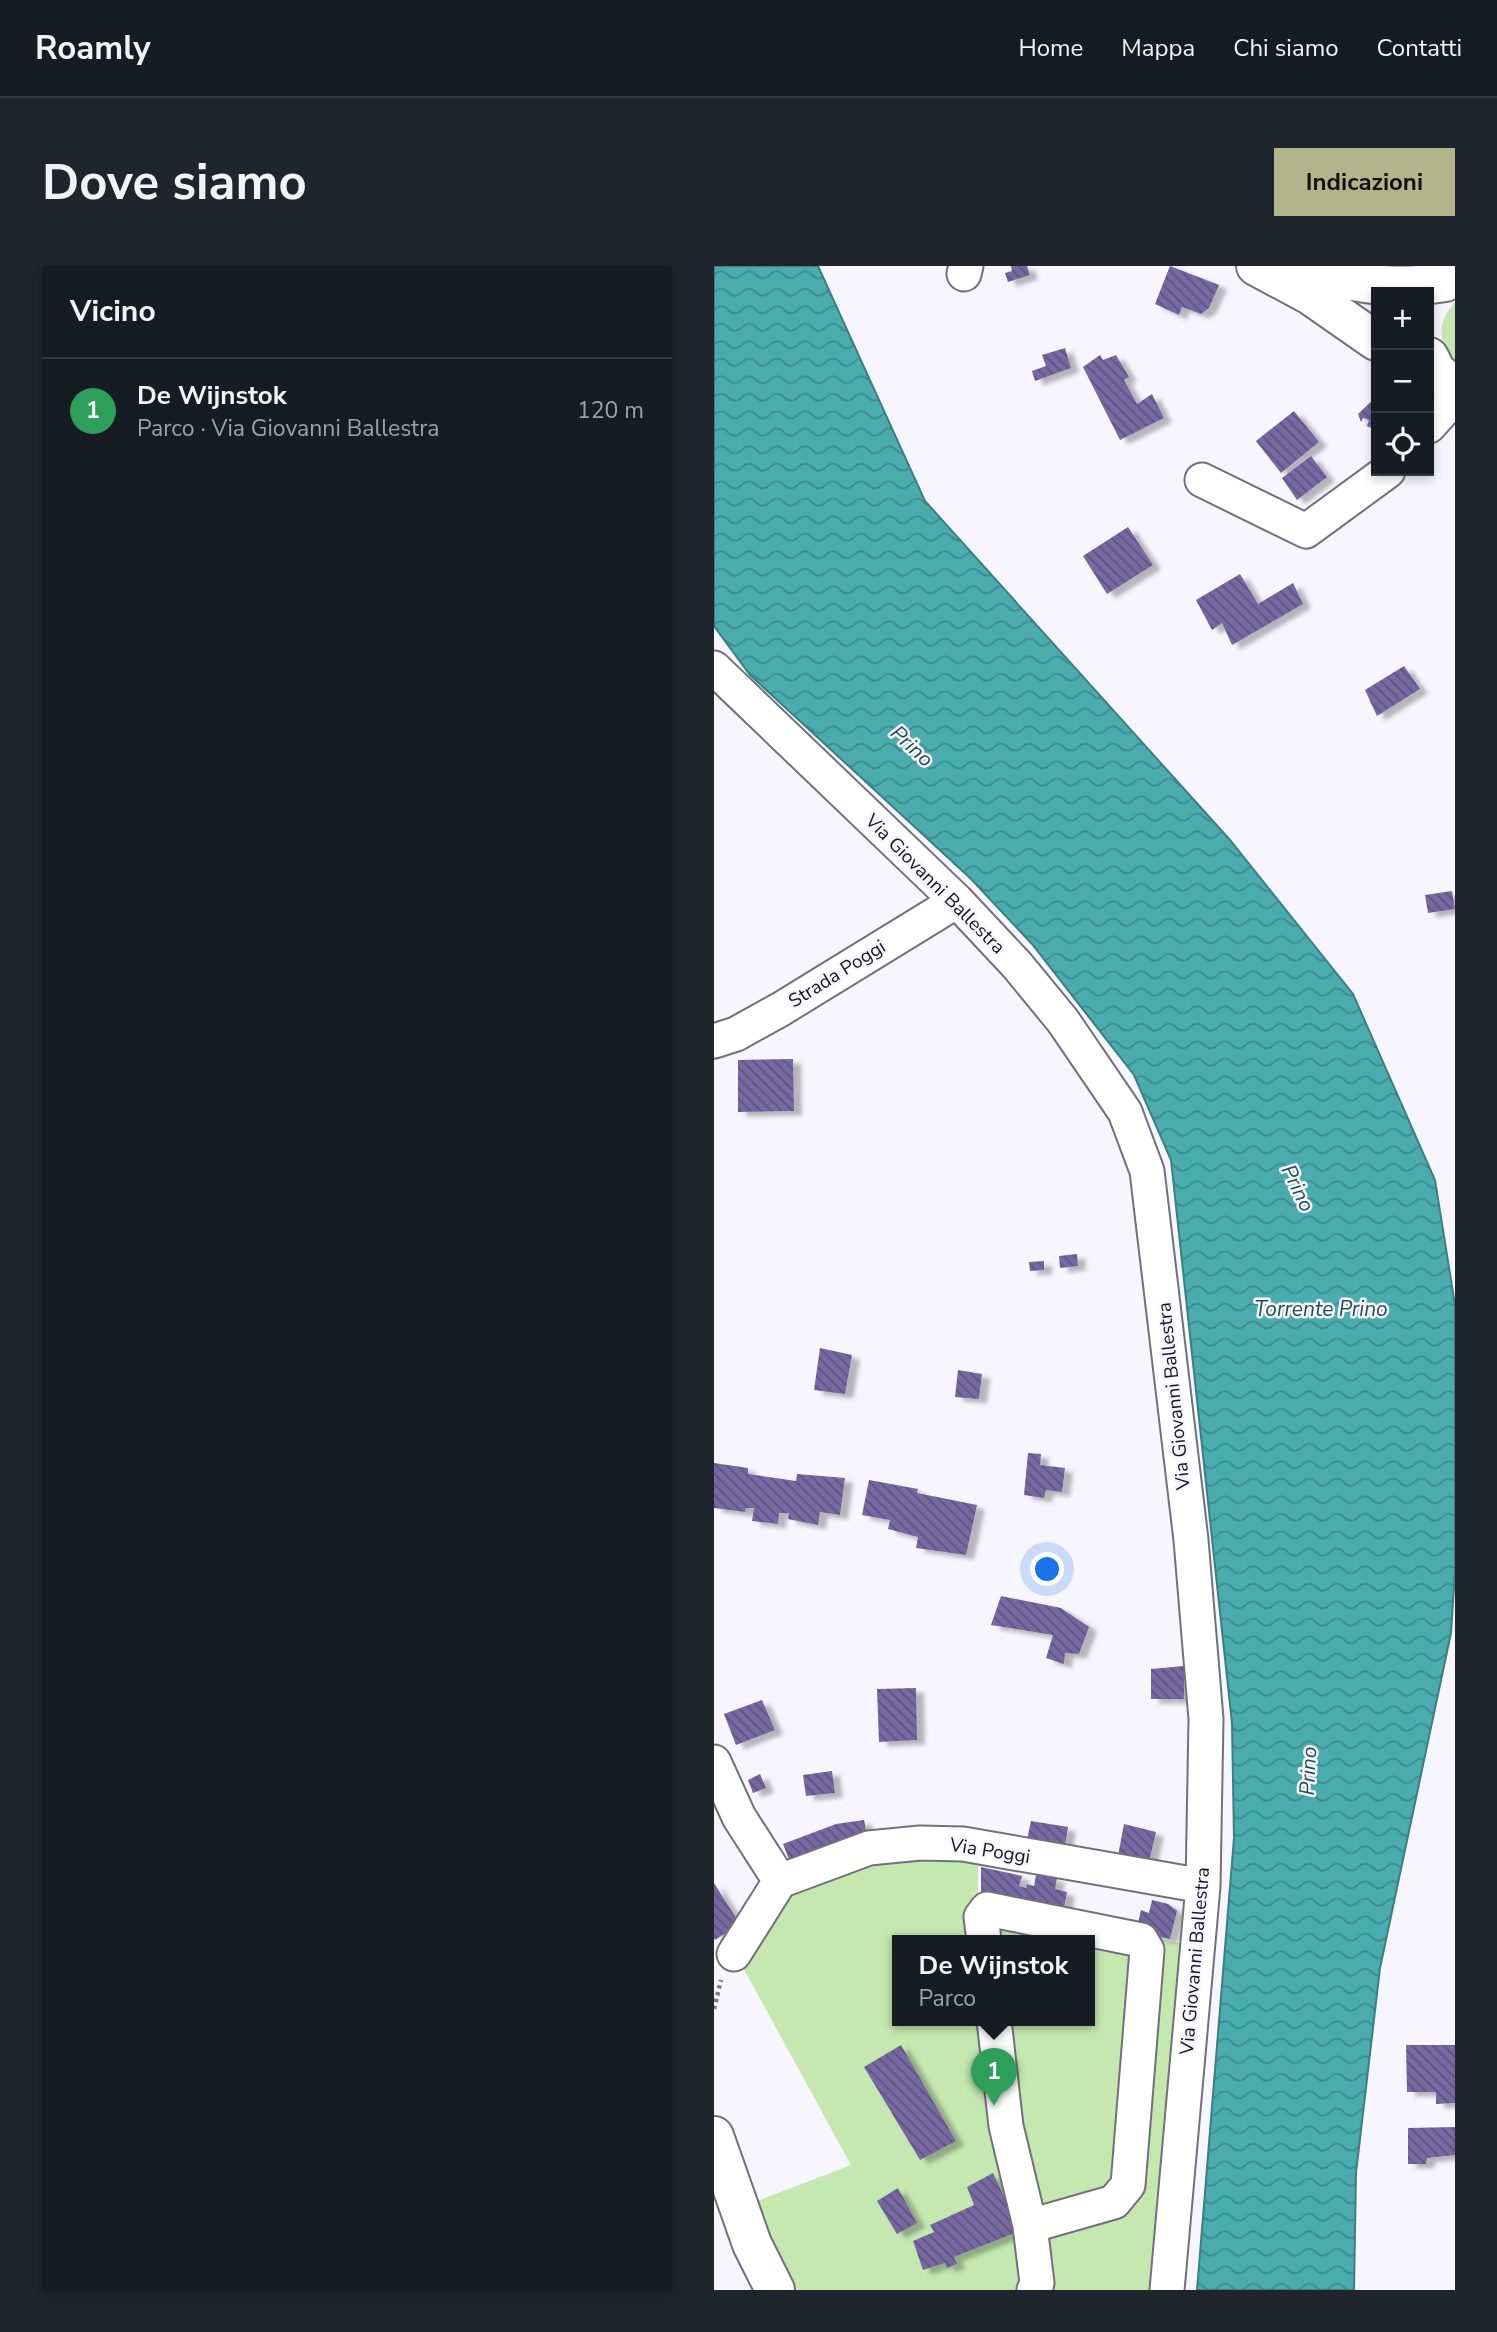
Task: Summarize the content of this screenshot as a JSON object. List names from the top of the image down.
{
  "streets": {
    "street": ["Via Giovanni Ballestra", "Strada Poggi", "Via Poggi"]
  },
  "crossings": [
    ["Via Giovanni Ballestra", "Strada Poggi"],
    ["Via Giovanni Ballestra", "Via Poggi"]
  ],
  "water": ["Prino", "Torrente Prino"],
  "page": {
    "header": "Roamly",
    "nav": [
      "Home",
      "Mappa",
      "Chi siamo",
      "Contatti"
    ],
    "buttons": "Indicazioni",
    "title": "Dove siamo",
    "heading": "Vicino",
    "map_buttons": ["+", "−"],
    "list": [
      {
        "mark": "1",
        "name": "De Wijnstok",
        "note": "Parco · Via Giovanni Ballestra",
        "value": "120 m"
      }
    ],
    "popup": ["De Wijnstok", "Parco"],
    "pins": "1"
  }
}
